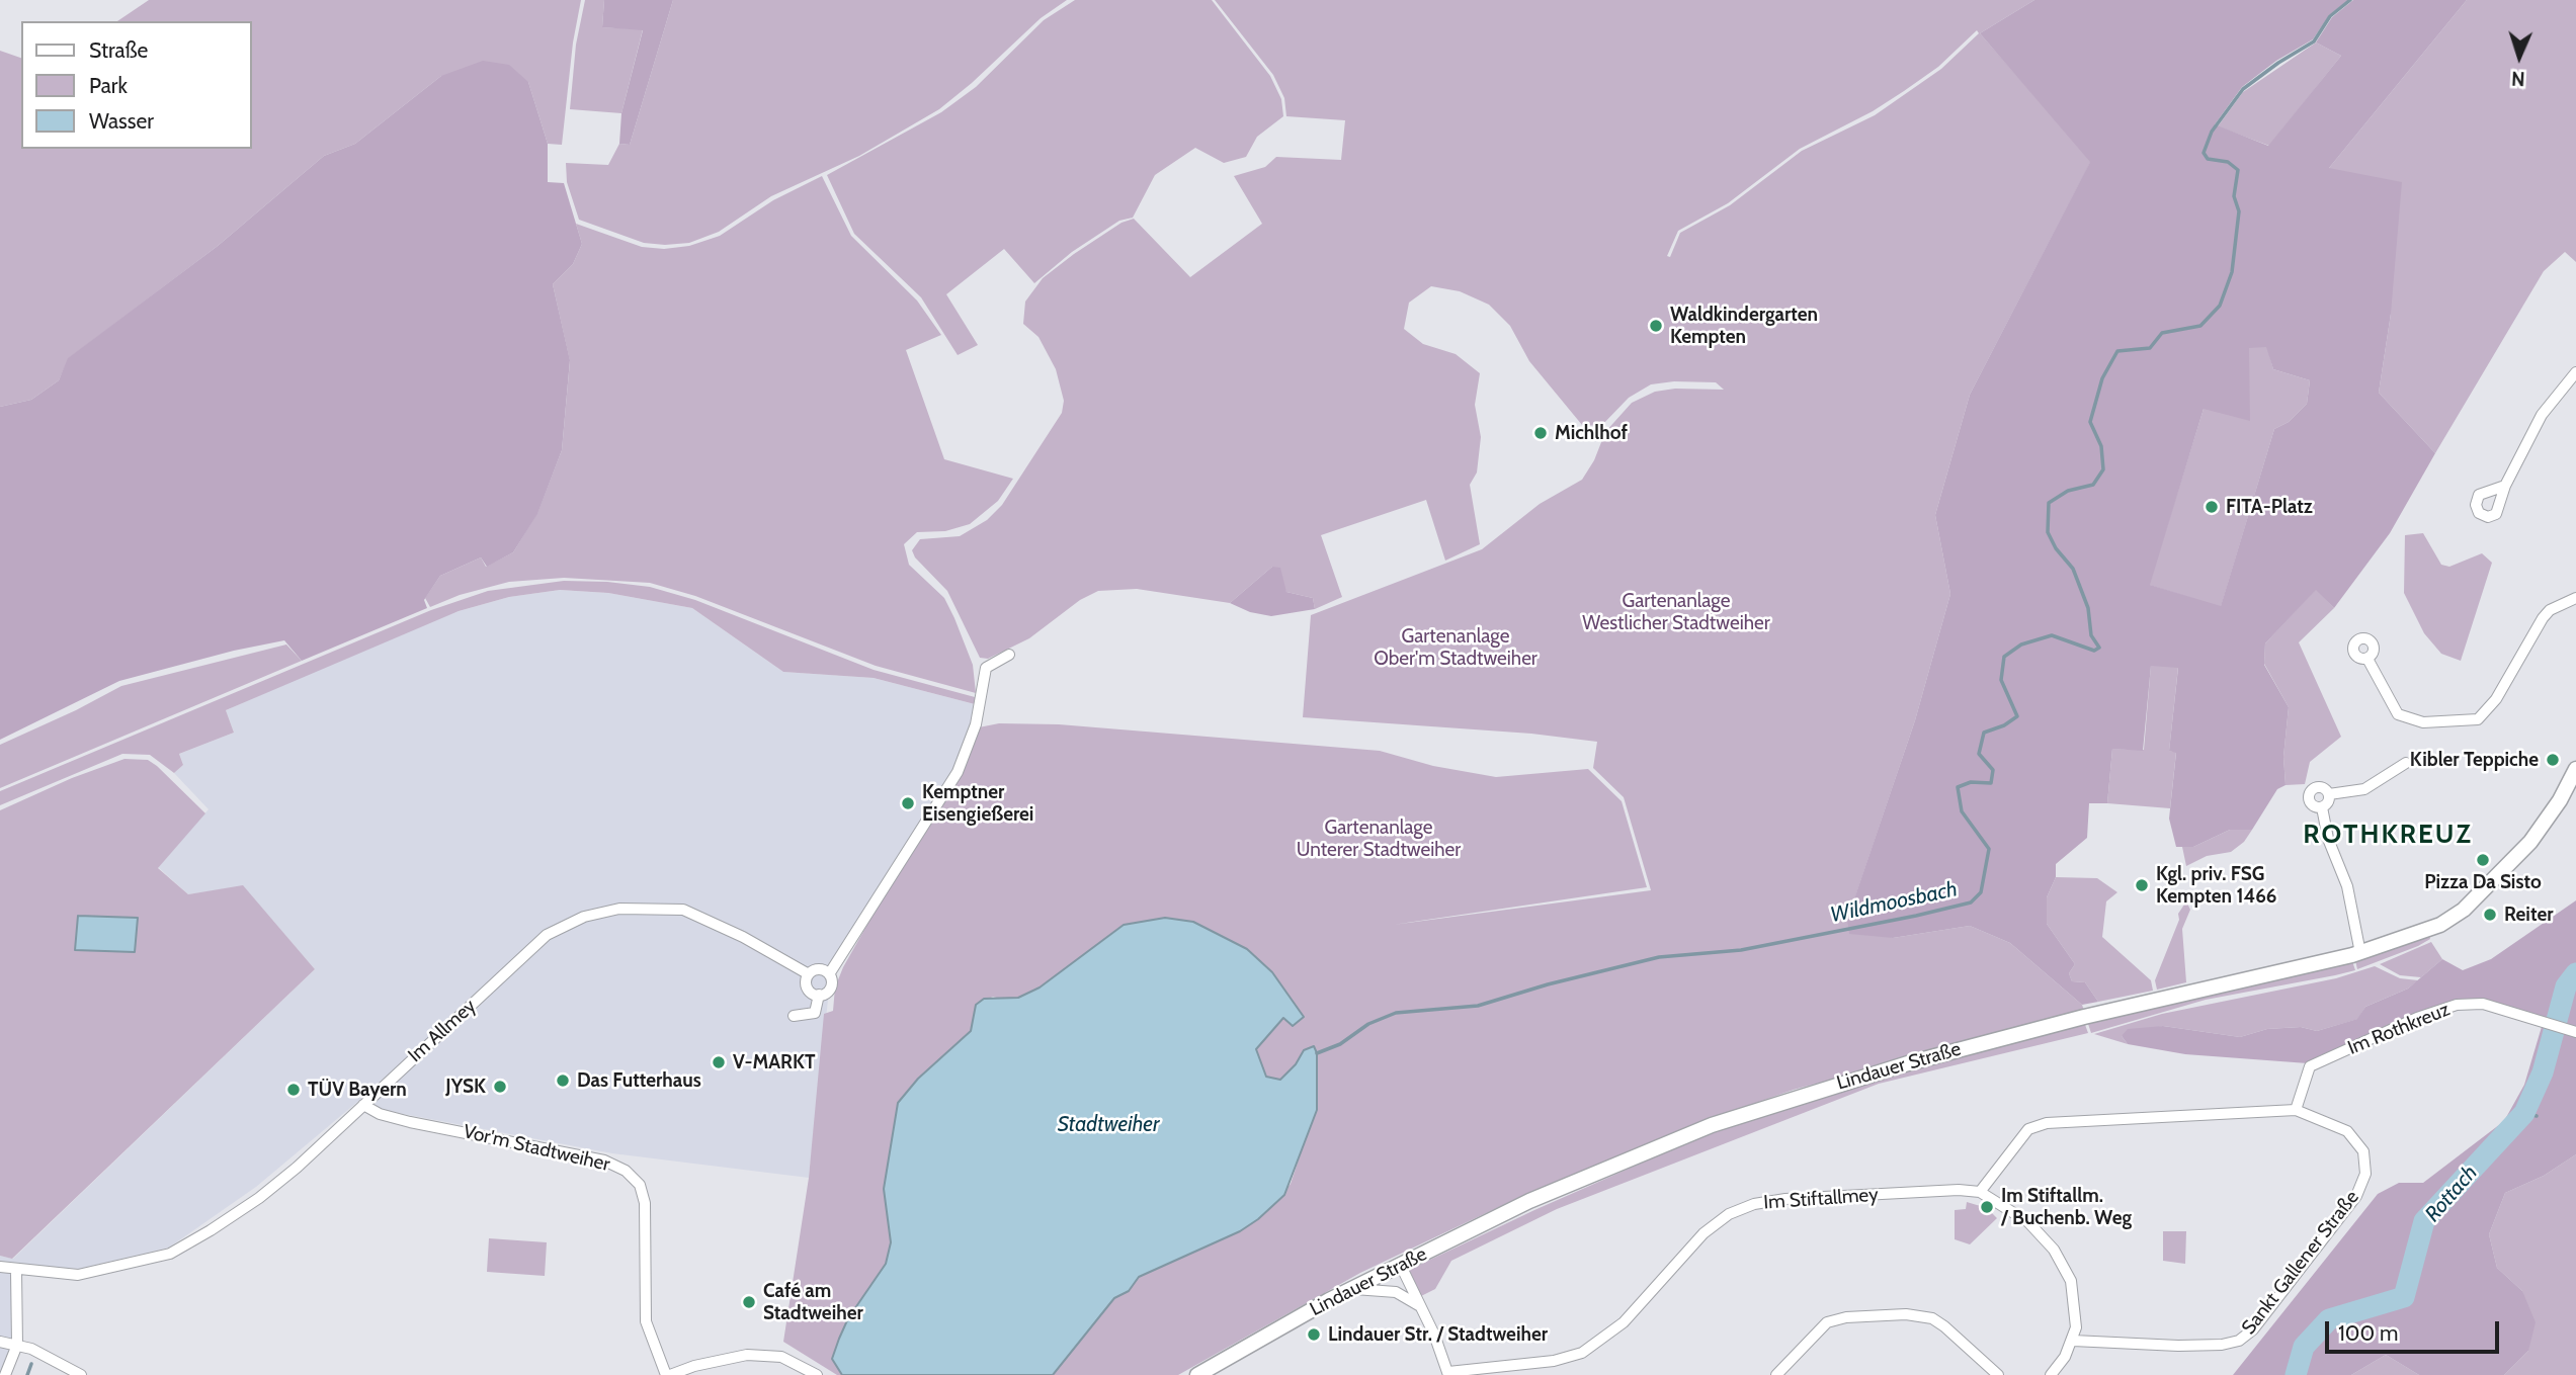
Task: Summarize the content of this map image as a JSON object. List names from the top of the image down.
{
  "streets": {
    "main road": ["Lindauer Straße"],
    "street": [
      "Im Rothkreuz",
      "Im Allmey",
      "Vor'm Stadtweiher",
      "Im Stiftallmey",
      "Sankt Gallener Straße"
    ]
  },
  "crossings": [
    ["Im Rothkreuz", "Sankt Gallener Straße"],
    ["Im Allmey", "Vor'm Stadtweiher"],
    ["Im Stiftallmey", "Sankt Gallener Straße"]
  ],
  "districts": ["ROTHKREUZ"],
  "water": ["Wildmoosbach", "Stadtweiher", "Rottach"],
  "parks": ["Gartenanlage Westlicher Stadtweiher", "Gartenanlage Ober'm Stadtweiher", "Gartenanlage Unterer Stadtweiher"],
  "places": [
    "Waldkindergarten Kempten",
    "Michlhof",
    "FITA-Platz",
    "Kibler Teppiche",
    "Kemptner Eisengießerei",
    "Pizza Da Sisto",
    "Kgl. priv. FSG Kempten 1466",
    "Reiter",
    "V-MARKT",
    "Das Futterhaus",
    "JYSK",
    "TÜV Bayern",
    "Im Stiftallm. / Buchenb. Weg",
    "Café am Stadtweiher",
    "Lindauer Str. / Stadtweiher"
  ],
  "legend": ["Straße", "Park", "Wasser"],
  "scale_bar": "100 m",
  "north": "bottom"
}
